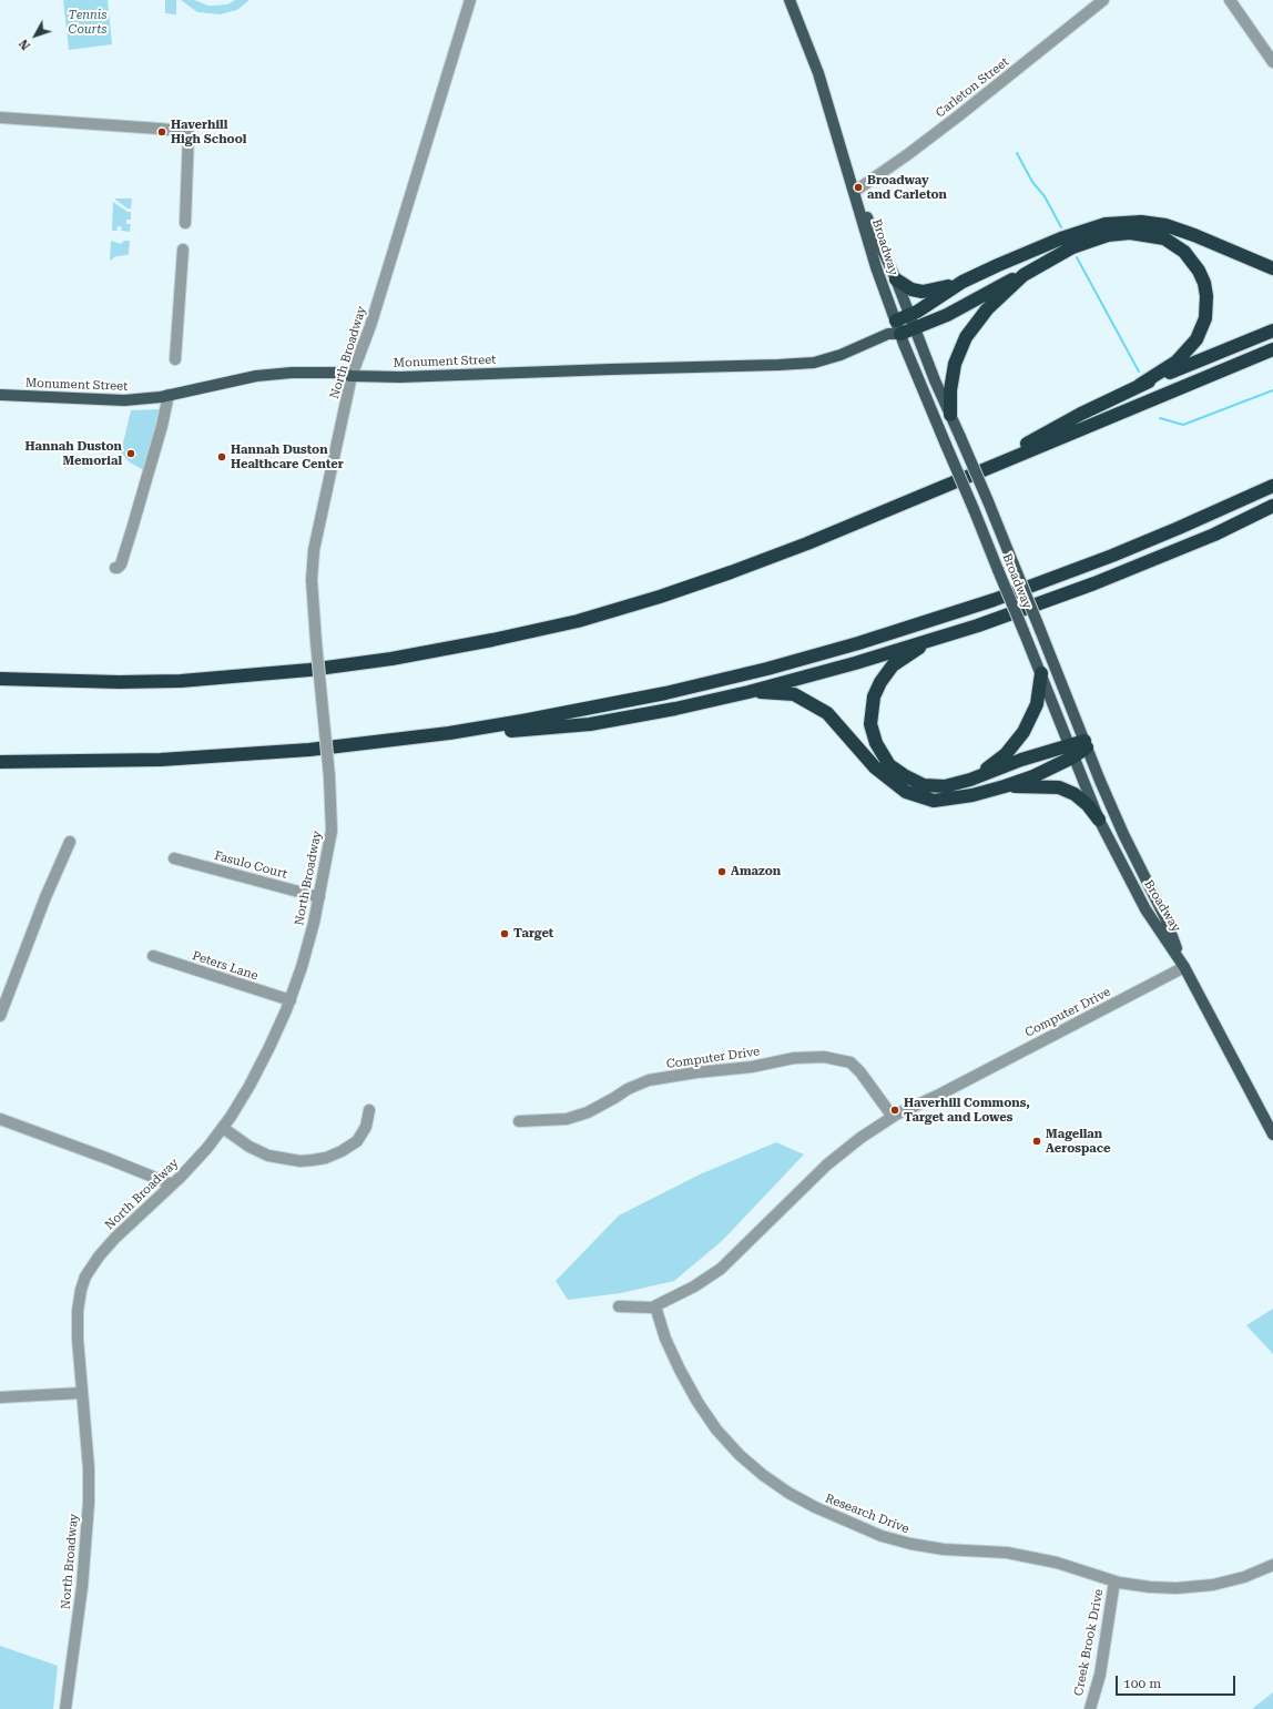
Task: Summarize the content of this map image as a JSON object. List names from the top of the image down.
{
  "streets": {
    "main road": ["Broadway", "Monument Street"],
    "street": [
      "Carleton Street",
      "North Broadway",
      "Fasulo Court",
      "Peters Lane",
      "Computer Drive",
      "Research Drive",
      "Creek Brook Drive"
    ]
  },
  "crossings": [
    ["Carleton Street", "Broadway"],
    ["Broadway", "Monument Street"],
    ["Broadway", "Computer Drive"],
    ["North Broadway", "Monument Street"],
    ["North Broadway", "Fasulo Court"],
    ["North Broadway", "Peters Lane"],
    ["Computer Drive", "Research Drive"],
    ["Research Drive", "Creek Brook Drive"]
  ],
  "parks": ["Tennis Courts"],
  "places": [
    "Haverhill High School",
    "Broadway and Carleton",
    "Hannah Duston Memorial",
    "Hannah Duston Healthcare Center",
    "Amazon",
    "Target",
    "Haverhill Commons, Target and Lowes",
    "Magellan Aerospace"
  ],
  "scale_bar": "100 m",
  "north": "bottom left"
}
